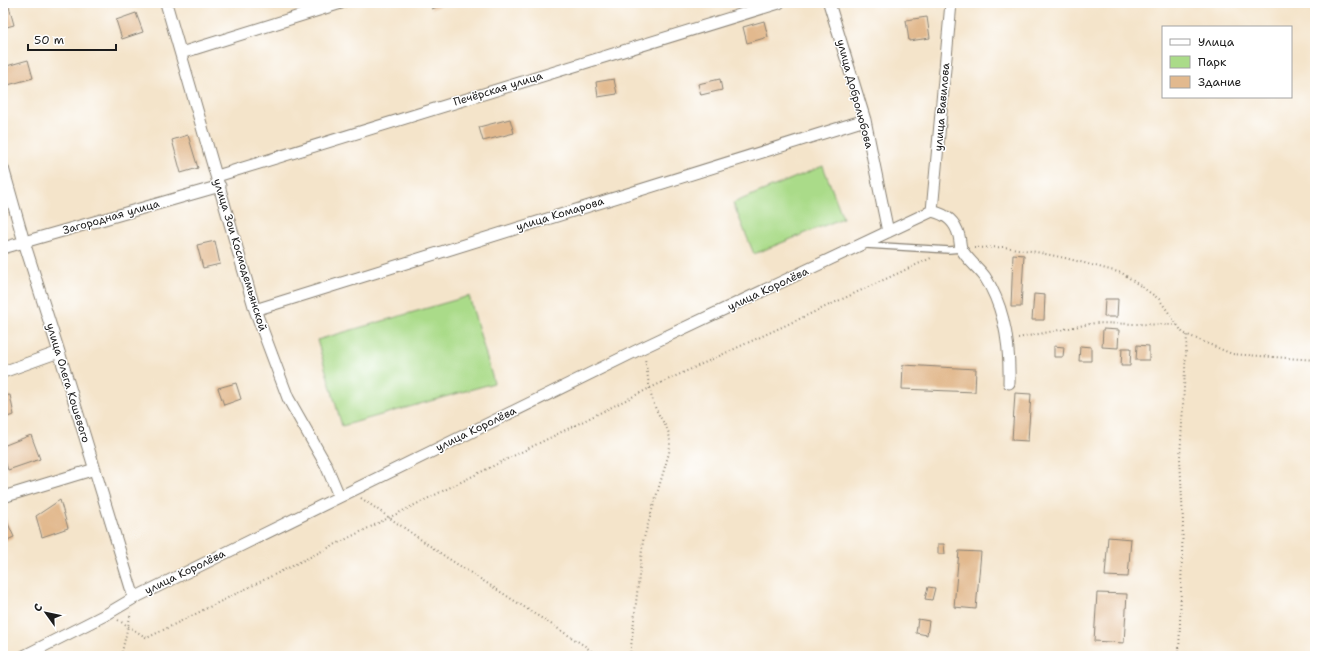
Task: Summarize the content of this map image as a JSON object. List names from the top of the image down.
{
  "streets": {
    "street": [
      "Печёрская улица",
      "улица Добролюбова",
      "улица Вавилова",
      "улица Комарова",
      "Загородная улица",
      "улица Зои Космодемьянской",
      "улица Королёва",
      "улица Олега Кошевого"
    ]
  },
  "crossings": [
    ["Печёрская улица", "Загородная улица"],
    ["Печёрская улица", "улица Зои Космодемьянской"],
    ["улица Добролюбова", "улица Комарова"],
    ["улица Добролюбова", "улица Королёва"],
    ["улица Вавилова", "улица Королёва"],
    ["улица Комарова", "улица Зои Космодемьянской"],
    ["Загородная улица", "улица Зои Космодемьянской"],
    ["Загородная улица", "улица Олега Кошевого"],
    ["улица Зои Космодемьянской", "улица Королёва"],
    ["улица Королёва", "улица Олега Кошевого"]
  ],
  "legend": ["Улица", "Парк", "Здание"],
  "scale_bar": "50 m",
  "north": "top left"
}
